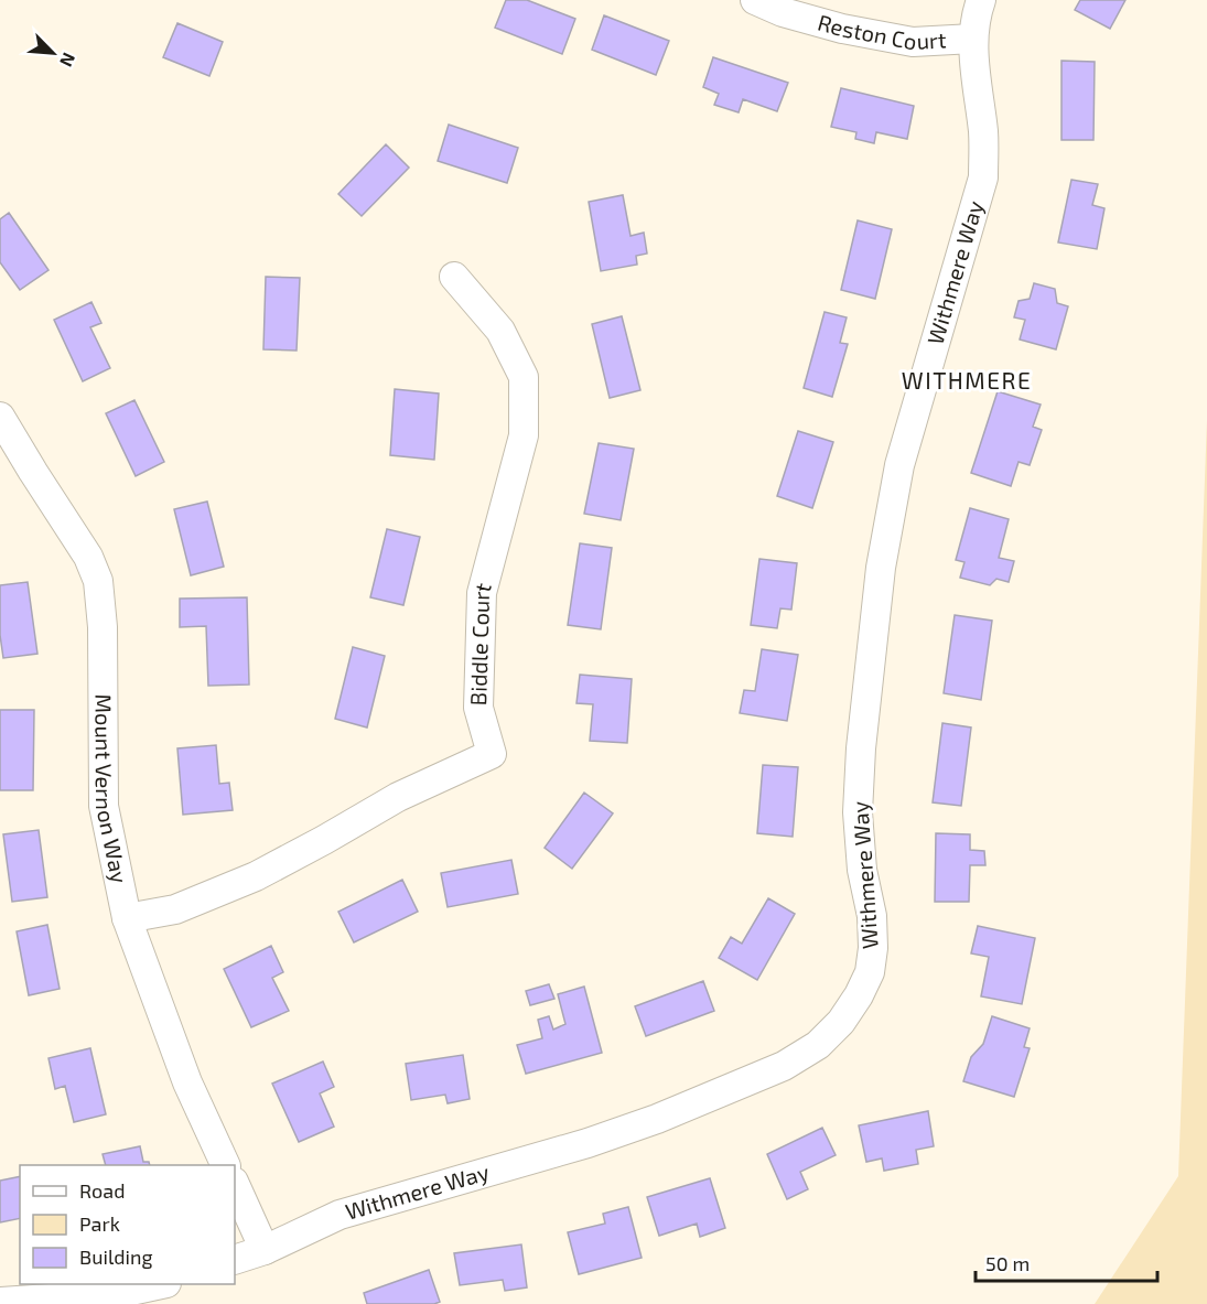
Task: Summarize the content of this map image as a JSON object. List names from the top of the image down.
{
  "streets": {
    "street": [
      "Reston Court",
      "Withmere Way",
      "Biddle Court",
      "Mount Vernon Way"
    ]
  },
  "crossings": [
    ["Reston Court", "Withmere Way"],
    ["Biddle Court", "Mount Vernon Way"]
  ],
  "districts": ["WITHMERE"],
  "legend": ["Road", "Park", "Building"],
  "scale_bar": "50 m",
  "north": "bottom right"
}
